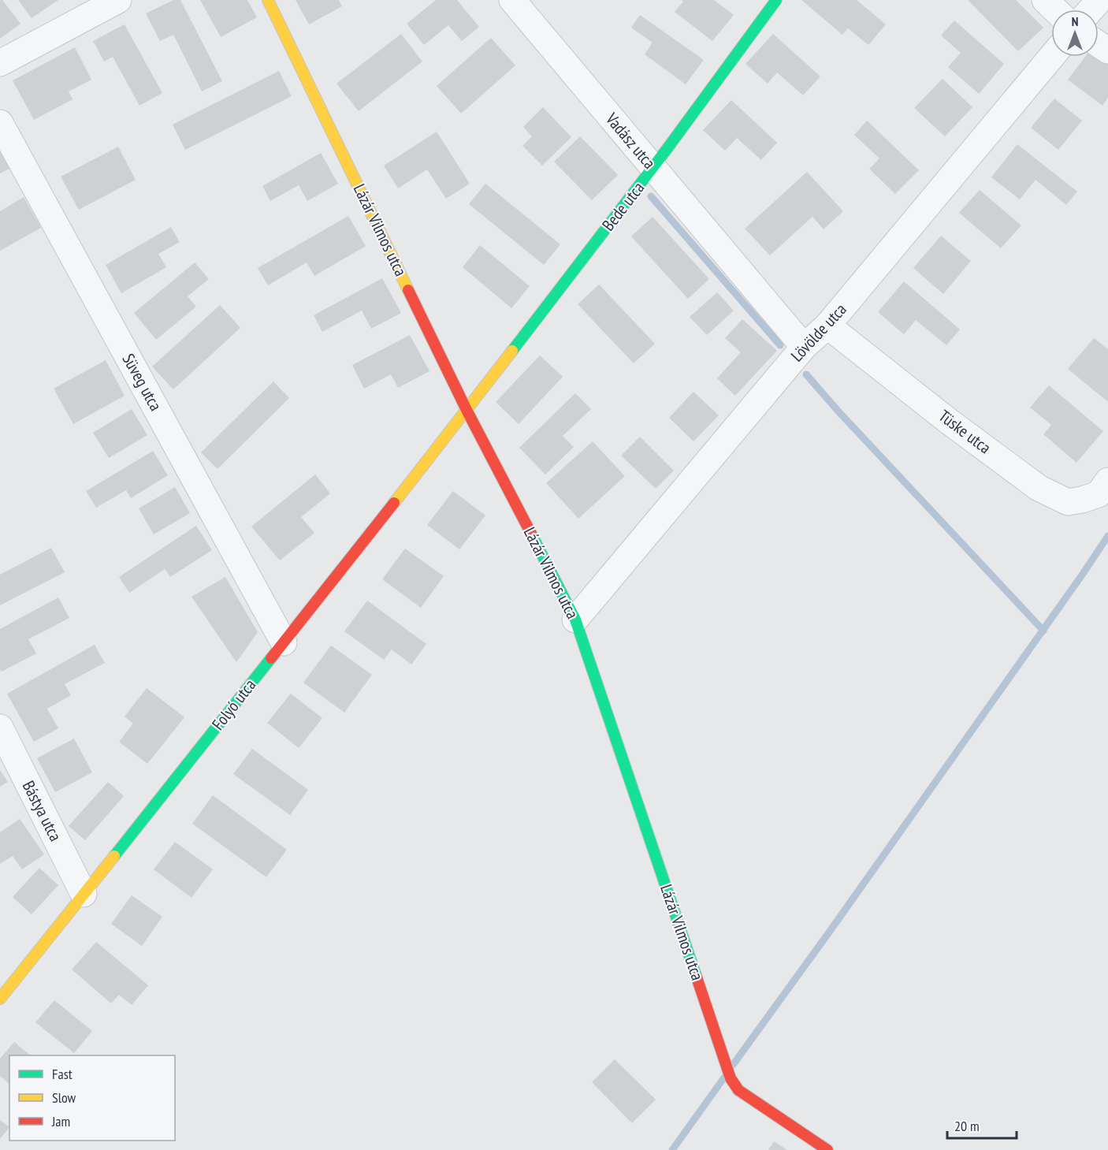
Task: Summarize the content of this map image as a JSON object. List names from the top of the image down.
{
  "streets": {
    "street": [
      "Vadász utca",
      "Bede utca",
      "Lázár Vilmos utca",
      "Lövölde utca",
      "Süveg utca",
      "Tüske utca",
      "Folyó utca",
      "Bástya utca"
    ]
  },
  "crossings": [
    ["Vadász utca", "Bede utca"],
    ["Vadász utca", "Lövölde utca"],
    ["Bede utca", "Lázár Vilmos utca"],
    ["Bede utca", "Folyó utca"],
    ["Lázár Vilmos utca", "Lövölde utca"],
    ["Lázár Vilmos utca", "Folyó utca"],
    ["Lövölde utca", "Tüske utca"],
    ["Süveg utca", "Folyó utca"],
    ["Folyó utca", "Bástya utca"]
  ],
  "legend": ["Fast", "Slow", "Jam"],
  "scale_bar": "20 m",
  "north": "top"
}
